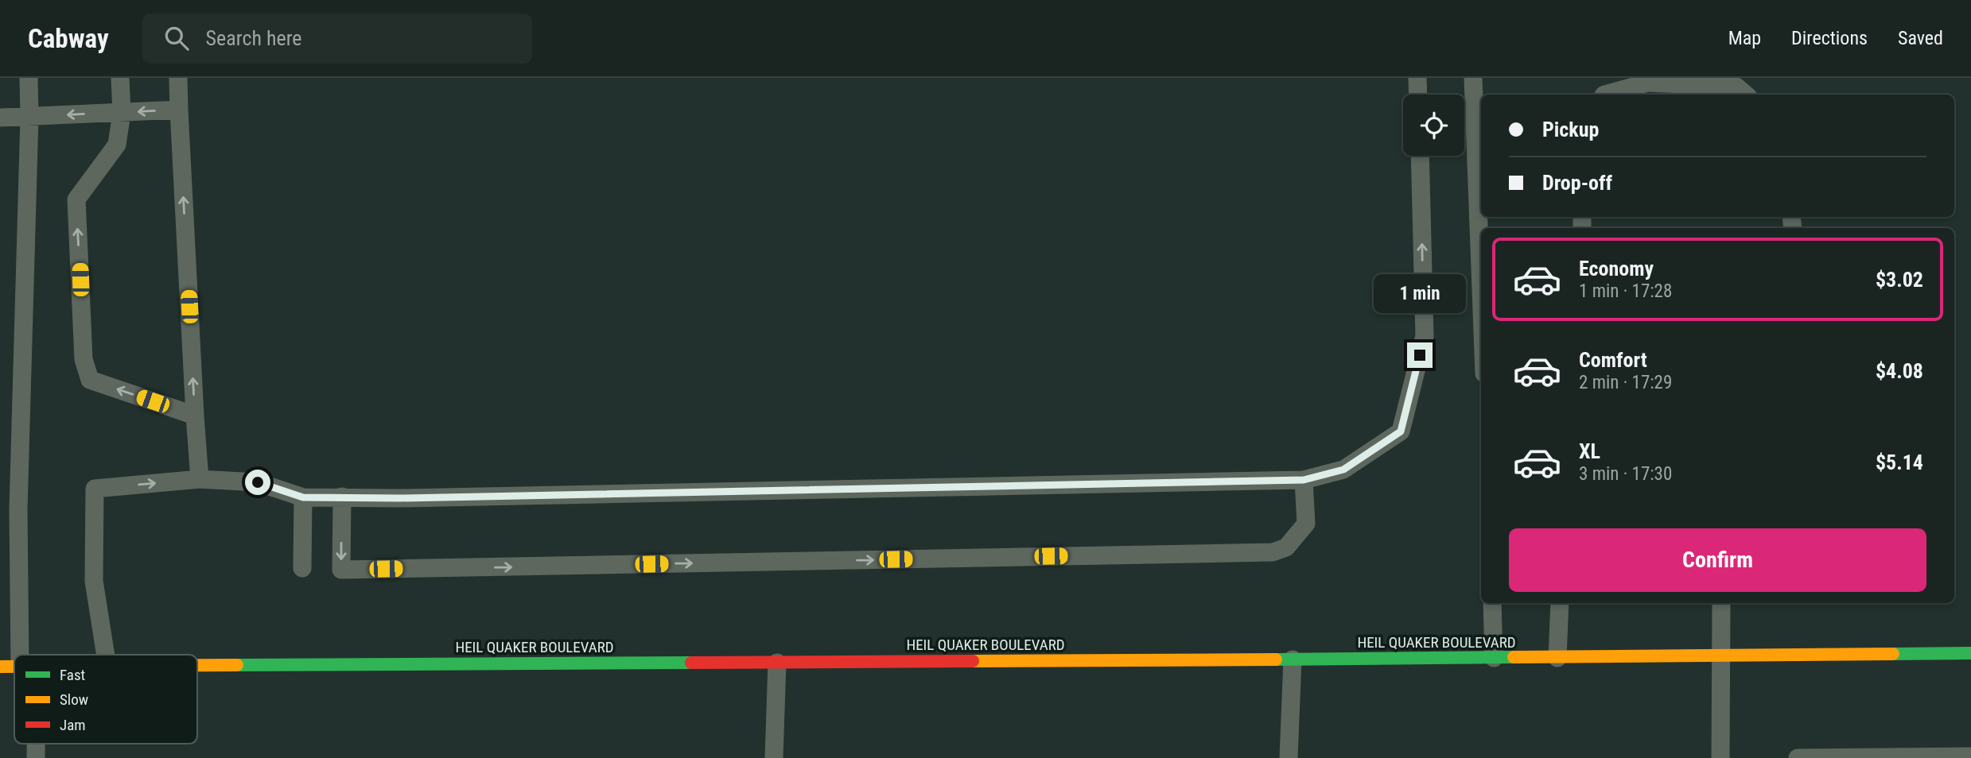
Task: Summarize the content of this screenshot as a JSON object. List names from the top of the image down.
{
  "streets": {
    "street": ["HEIL QUAKER BOULEVARD"]
  },
  "legend": ["Fast", "Slow", "Jam"],
  "page": {
    "header": "Cabway",
    "search": "Search here",
    "nav": ["Map", "Directions", "Saved"],
    "banner": ["Pickup", "Drop-off"],
    "list": [
      {
        "name": "Economy",
        "note": "1 min · 17:28",
        "value": "$3.02"
      },
      {
        "name": "Comfort",
        "note": "2 min · 17:29",
        "value": "$4.08"
      },
      {
        "name": "XL",
        "note": "3 min · 17:30",
        "value": "$5.14"
      }
    ],
    "bubble": "1 min",
    "buttons": "Confirm"
  }
}
